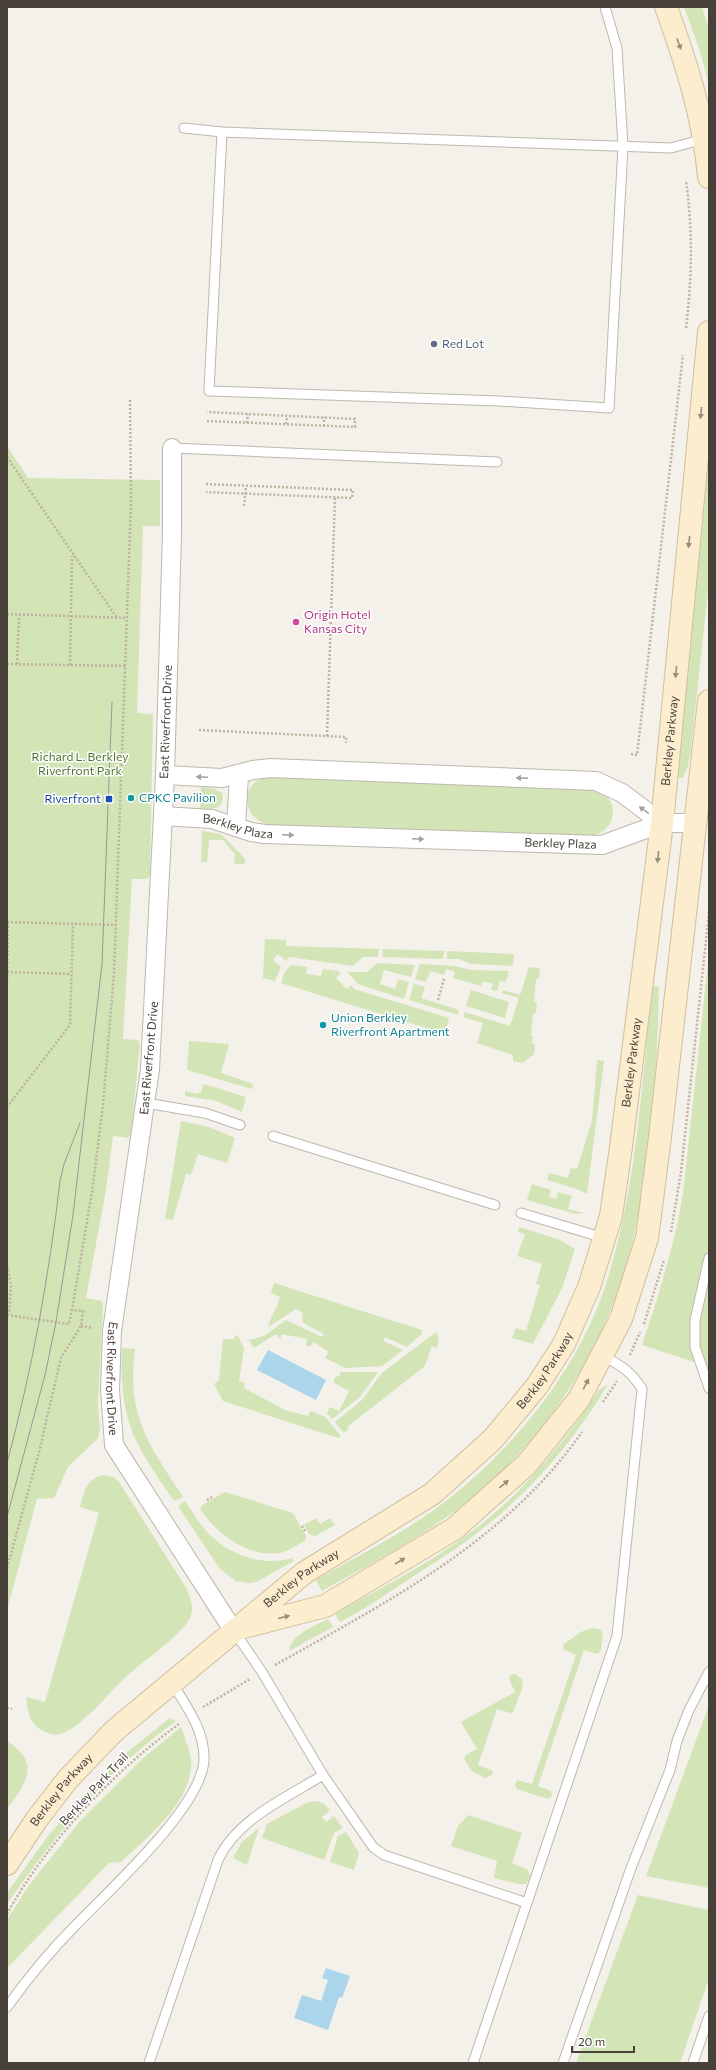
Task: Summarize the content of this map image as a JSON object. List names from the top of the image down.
{
  "streets": {
    "main road": ["Berkley Parkway"],
    "street": ["East Riverfront Drive", "Berkley Plaza"],
    "path": ["Berkley Park Trail"]
  },
  "crossings": [
    ["East Riverfront Drive", "Berkley Parkway"],
    ["East Riverfront Drive", "Berkley Plaza"],
    ["Berkley Parkway", "Berkley Plaza"]
  ],
  "parks": ["Richard L. Berkley Riverfront Park"],
  "places": {
    "other": [
      "Red Lot",
      "Origin Hotel Kansas City",
      "CPKC Pavilion",
      "Union Berkley Riverfront Apartment"
    ],
    "transit": ["Riverfront"]
  },
  "scale_bar": "20 m"
}
